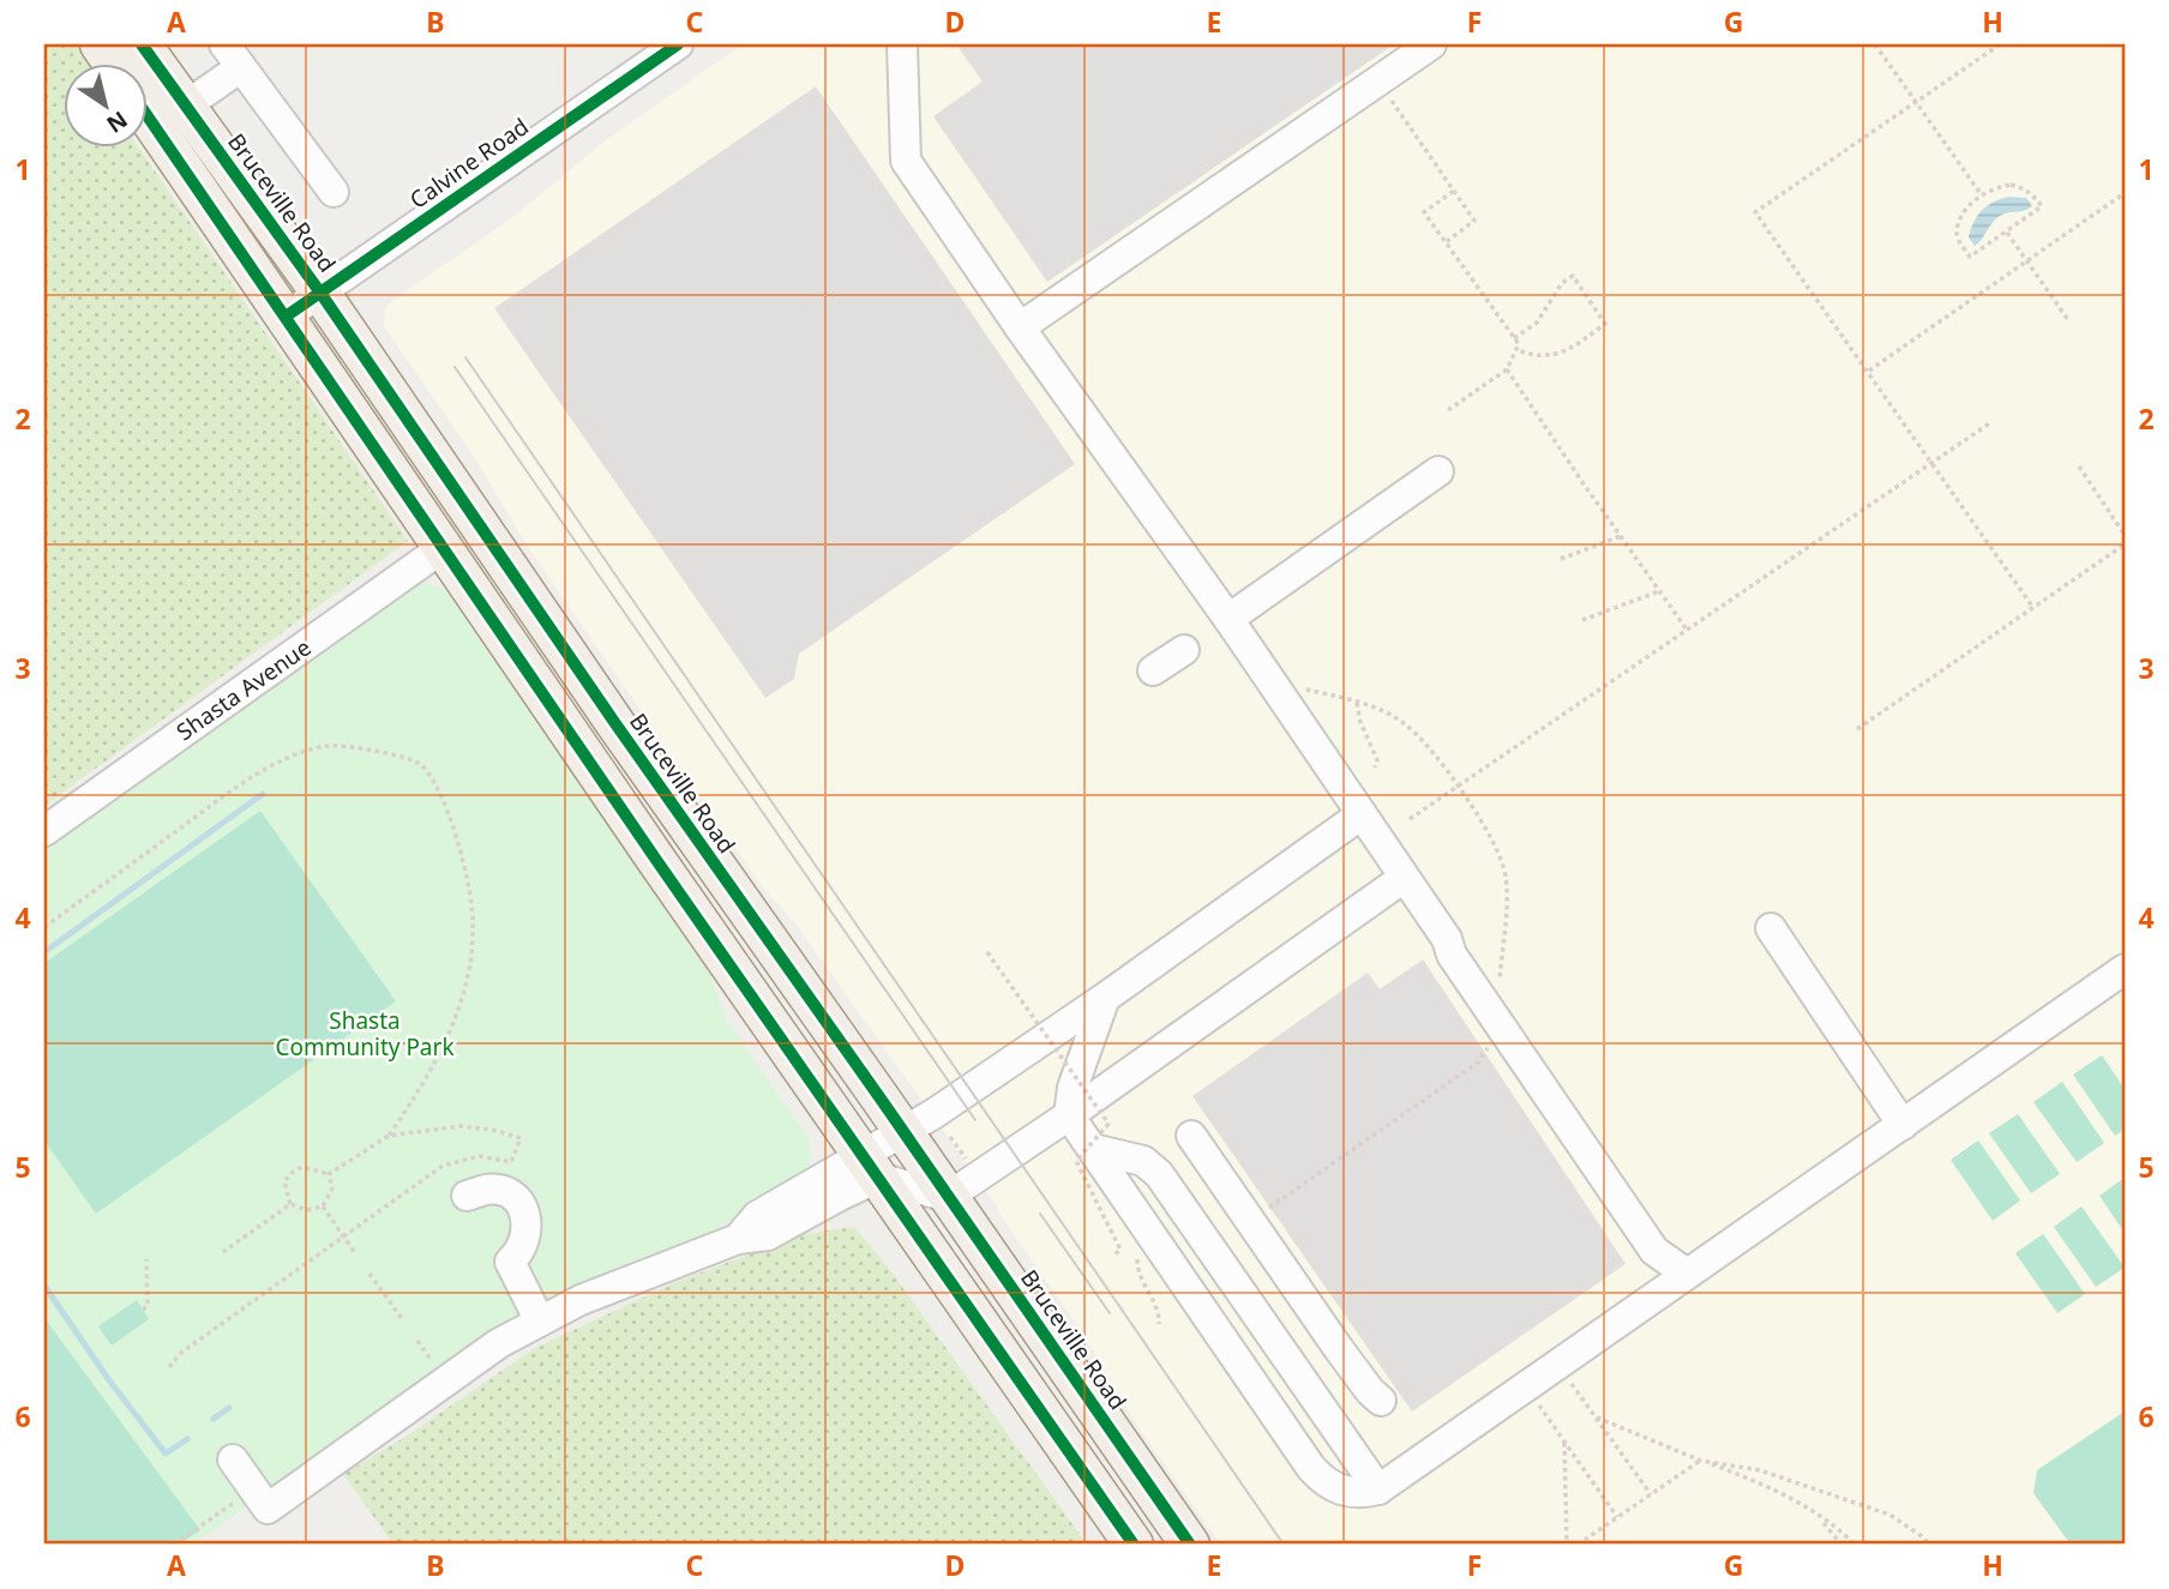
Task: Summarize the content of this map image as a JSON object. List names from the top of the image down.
{
  "streets": {
    "main road": ["Bruceville Road"],
    "street": ["Calvine Road", "Shasta Avenue"]
  },
  "crossings": [
    ["Calvine Road", "Bruceville Road"]
  ],
  "parks": ["Shasta Community Park"],
  "north": "bottom right",
  "grid": {
    "columns": [
      "A",
      "B",
      "C",
      "D",
      "E",
      "F",
      "G",
      "H"
    ],
    "rows": [
      "1",
      "2",
      "3",
      "4",
      "5",
      "6"
    ]
  }
}
